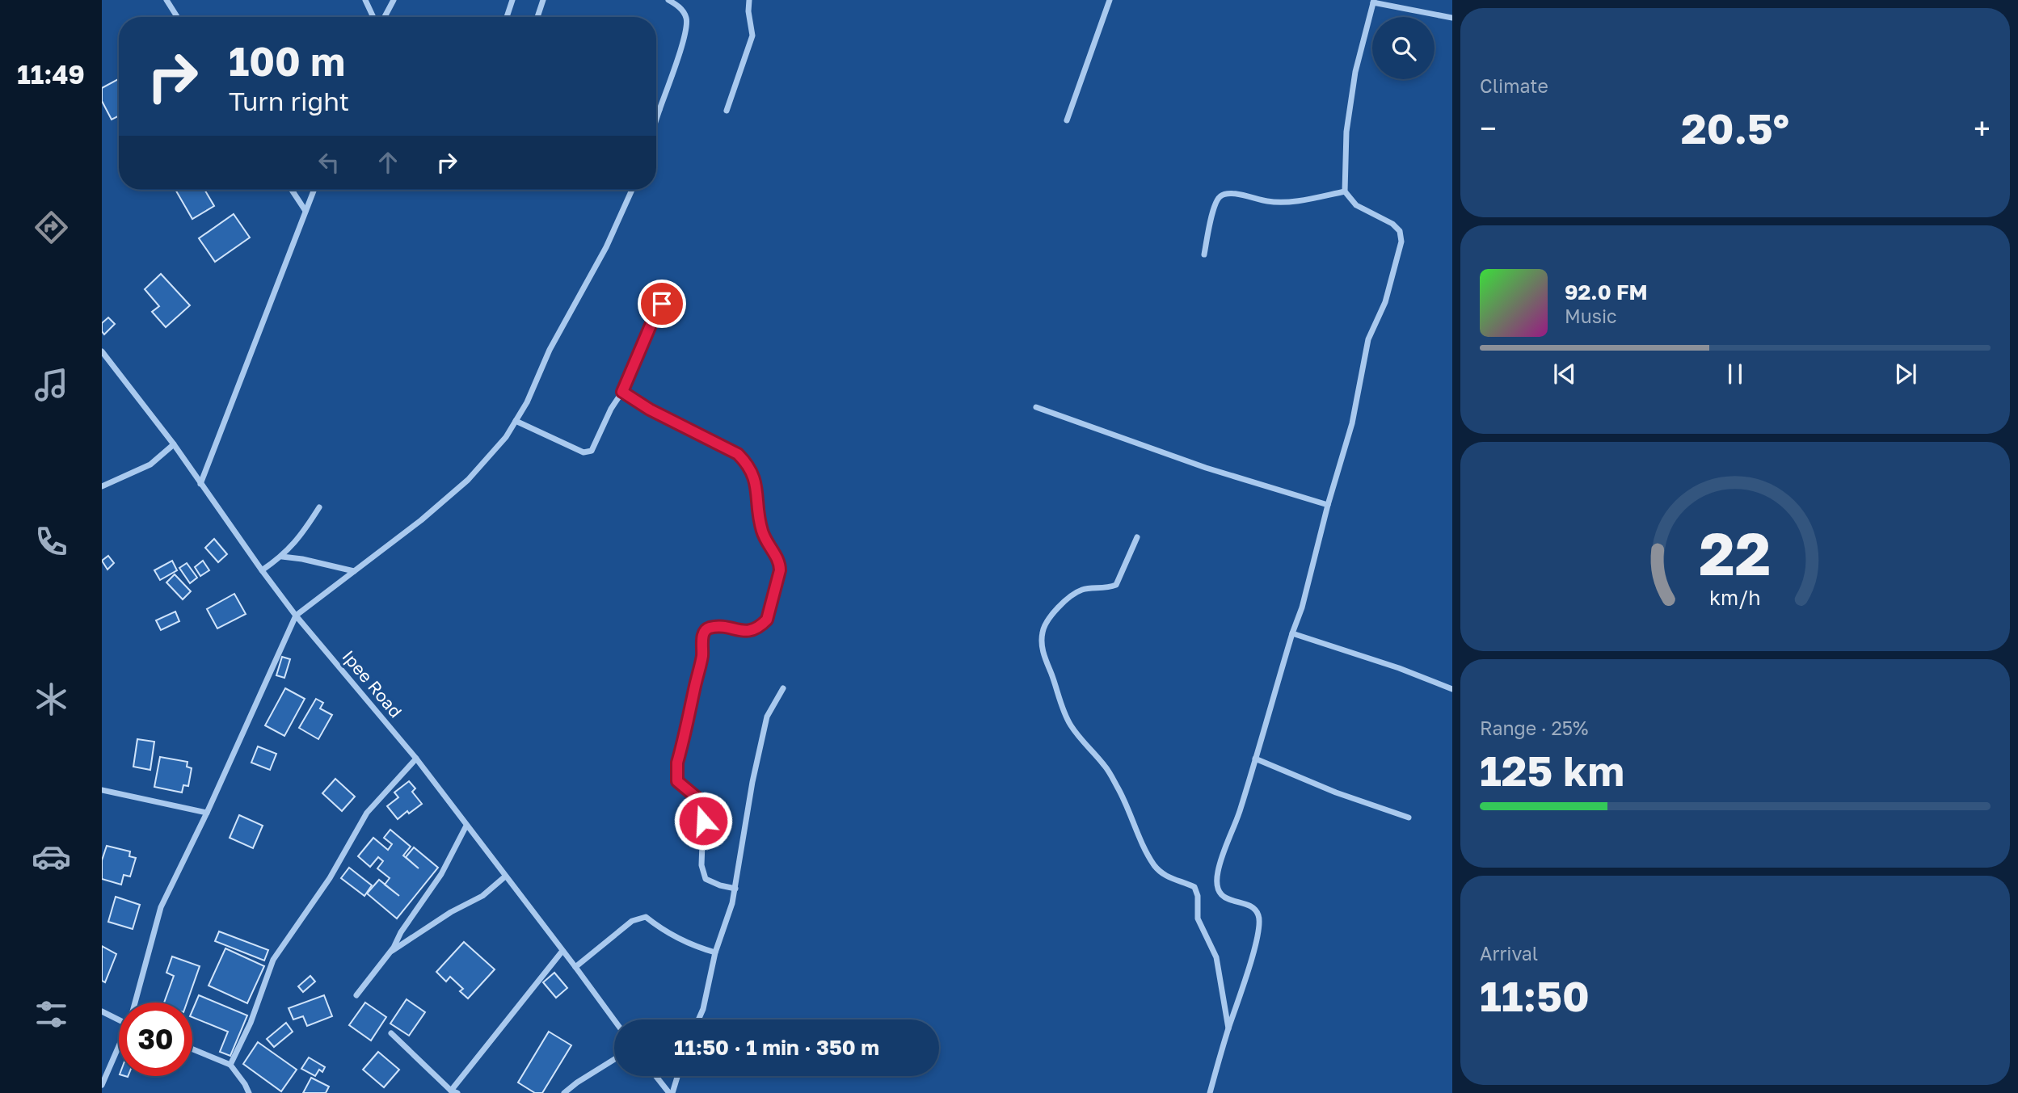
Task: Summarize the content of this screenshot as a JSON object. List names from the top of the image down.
{
  "streets": {
    "street": ["Ipee Road"]
  },
  "page": {
    "tabs": "11:49",
    "tile": [
      "Climate",
      ["Range · 25%", "125 km"],
      ["Arrival", "11:50"]
    ],
    "turn": ["100 m", "Turn right"],
    "heat": ["−", "20.5°", "+"],
    "song": ["92.0 FM", "Music"],
    "limit": "30",
    "trip": "11:50 · 1 min · 350 m",
    "gauge": ["22", "km/h"]
  }
}
